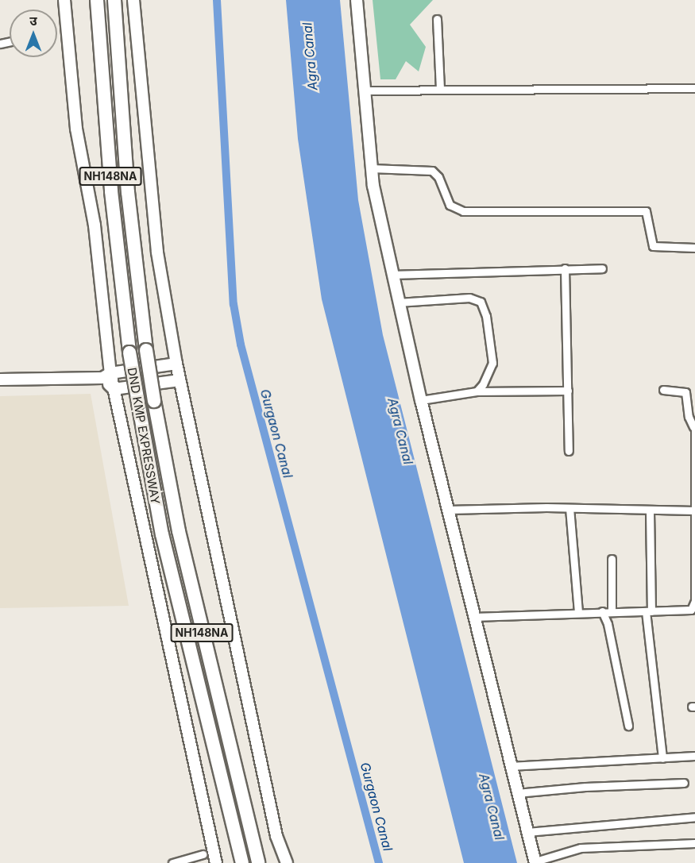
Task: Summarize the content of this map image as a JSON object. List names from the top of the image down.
{
  "streets": {
    "highway": ["NH148NA", "DND KMP EXPRESSWAY"]
  },
  "water": ["Agra Canal", "Gurgaon Canal"],
  "north": "top"
}
